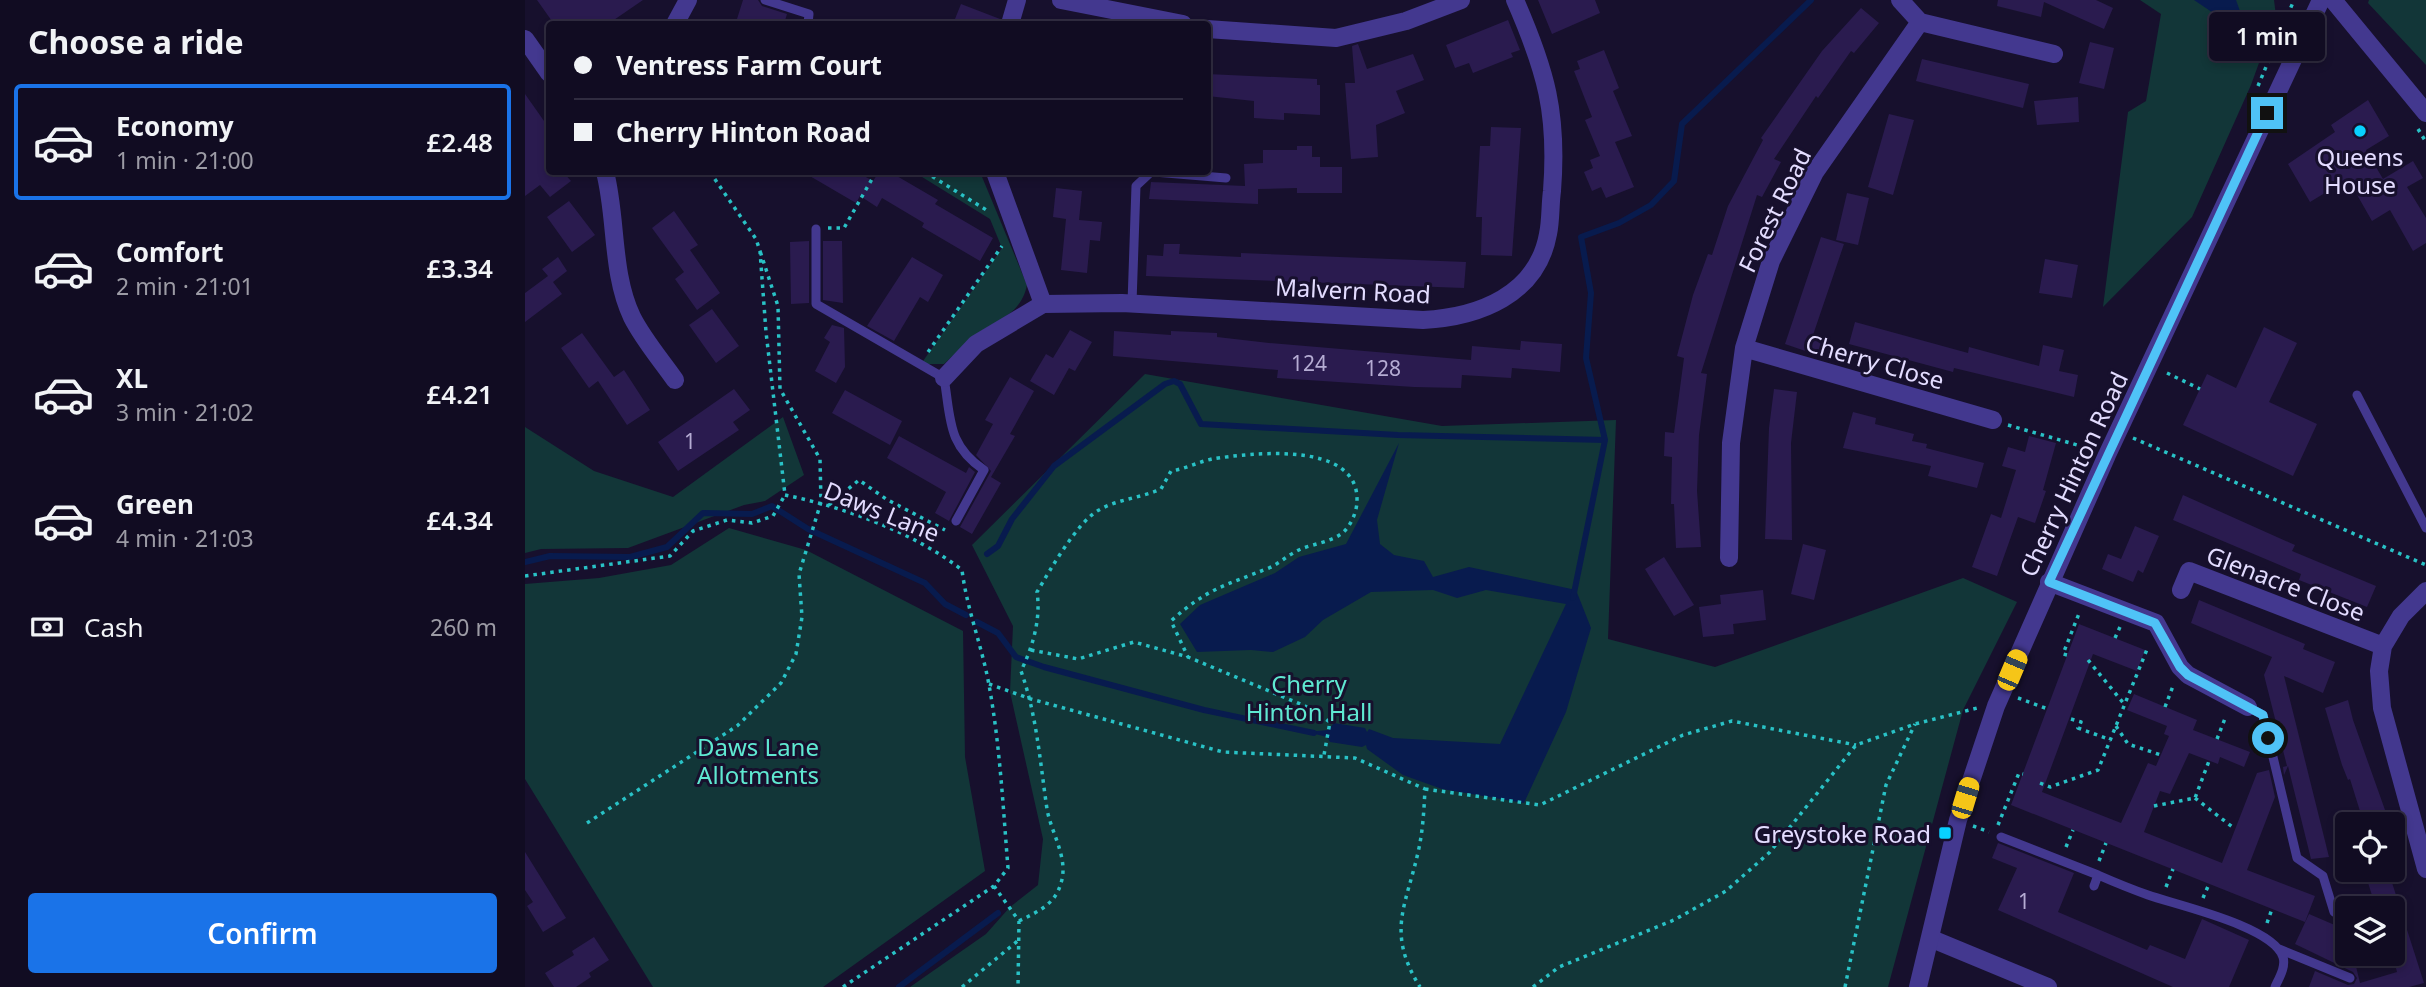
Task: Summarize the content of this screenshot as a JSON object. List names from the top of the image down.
{
  "streets": {
    "street": [
      "Forest Road",
      "Malvern Road",
      "Cherry Close",
      "Cherry Hinton Road",
      "Glenacre Close"
    ],
    "path": ["Daws Lane"]
  },
  "crossings": [
    ["Forest Road", "Cherry Close"]
  ],
  "parks": ["Cherry Hinton Hall", "Daws Lane Allotments"],
  "places": {
    "other": ["Queens House"],
    "transit": ["Greystoke Road"]
  },
  "house_numbers": [
    "124",
    "128",
    "1",
    "1"
  ],
  "page": {
    "heading": "Choose a ride",
    "bubble": "1 min",
    "banner": ["Ventress Farm Court", "Cherry Hinton Road"],
    "list": [
      {
        "name": "Economy",
        "note": "1 min · 21:00",
        "value": "£2.48"
      },
      {
        "name": "Comfort",
        "note": "2 min · 21:01",
        "value": "£3.34"
      },
      {
        "name": "XL",
        "note": "3 min · 21:02",
        "value": "£4.21"
      },
      {
        "name": "Green",
        "note": "4 min · 21:03",
        "value": "£4.34"
      }
    ],
    "pay": ["Cash", "260 m"],
    "buttons": "Confirm"
  }
}
